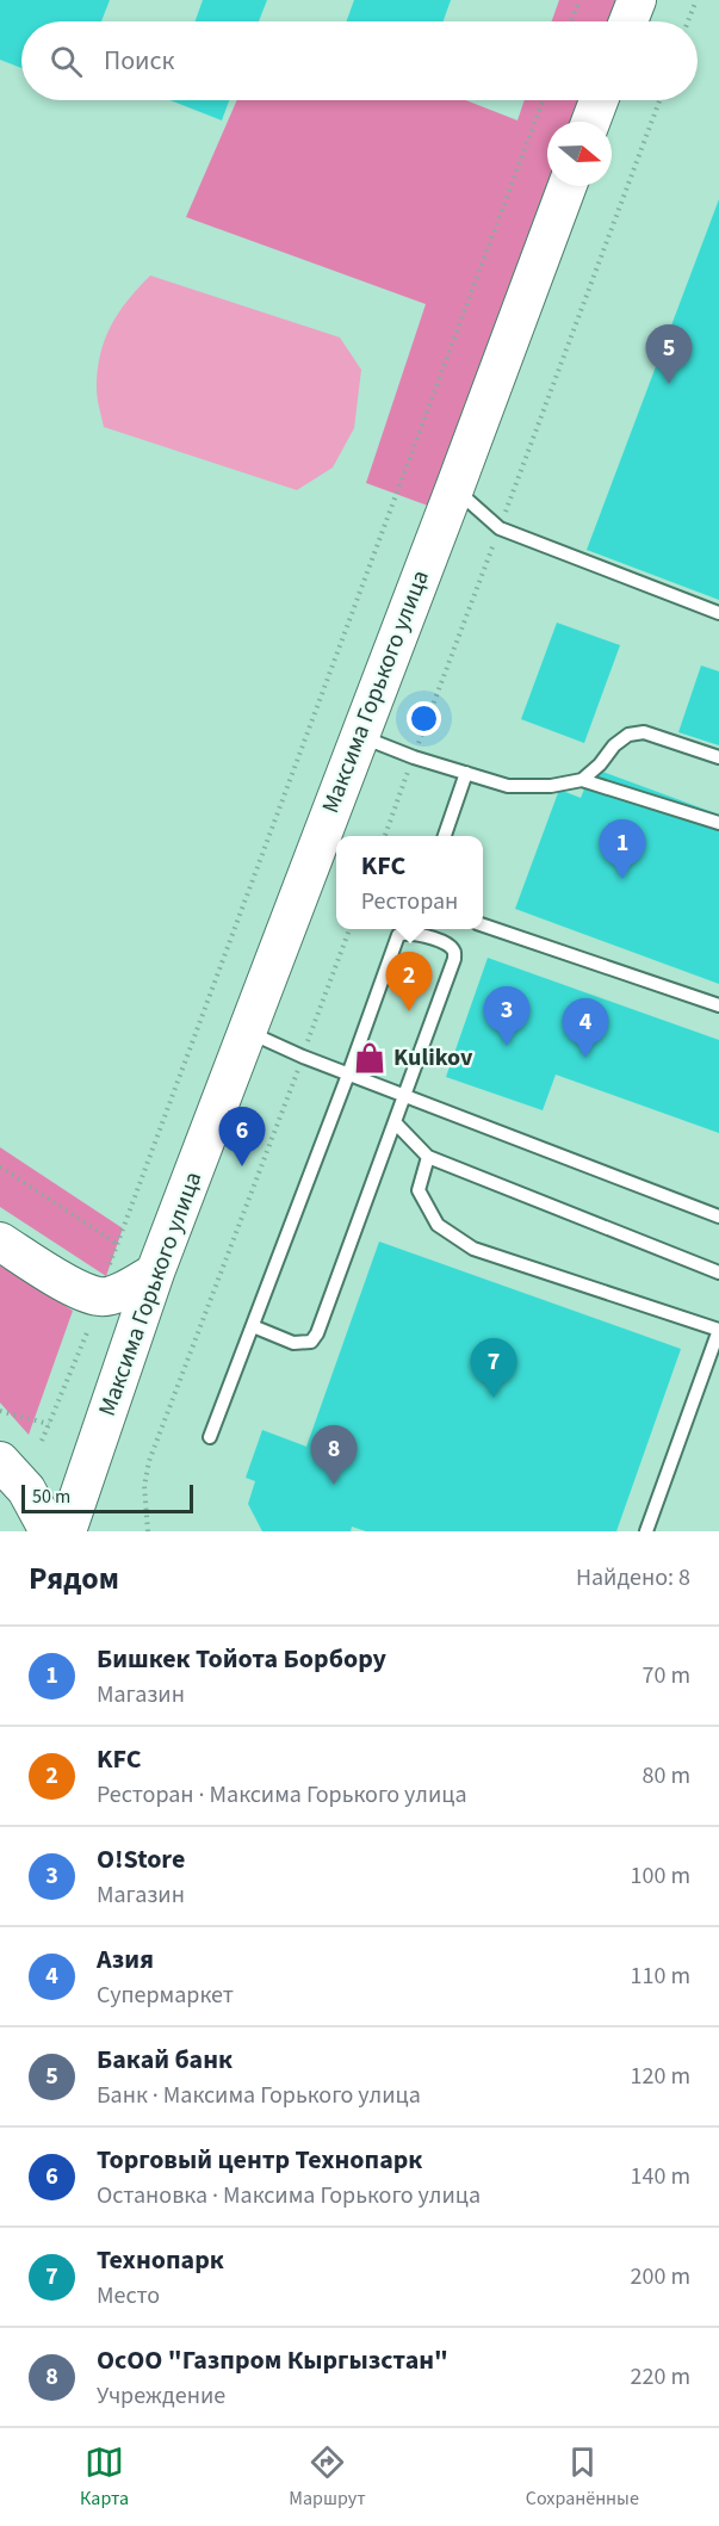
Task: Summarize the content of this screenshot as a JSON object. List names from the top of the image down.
{
  "streets": {
    "main road": ["Максима Горького улица"]
  },
  "places": {
    "shop": ["Kulikov"]
  },
  "scale_bar": "50 m",
  "north": "right",
  "page": {
    "search": "Поиск",
    "pins": [
      "5",
      "1",
      "2",
      "3",
      "4",
      "6",
      "7",
      "8"
    ],
    "popup": ["KFC", "Ресторан"],
    "scale": "50 m",
    "heading": ["Рядом", "Найдено: 8"],
    "list": [
      {
        "mark": "1",
        "name": "Бишкек Тойота Борбору",
        "note": "Магазин",
        "value": "70 m"
      },
      {
        "mark": "2",
        "name": "KFC",
        "note": "Ресторан · Максима Горького улица",
        "value": "80 m"
      },
      {
        "mark": "3",
        "name": "O!Store",
        "note": "Магазин",
        "value": "100 m"
      },
      {
        "mark": "4",
        "name": "Азия",
        "note": "Супермаркет",
        "value": "110 m"
      },
      {
        "mark": "5",
        "name": "Бакай банк",
        "note": "Банк · Максима Горького улица",
        "value": "120 m"
      },
      {
        "mark": "6",
        "name": "Торговый центр Технопарк",
        "note": "Остановка · Максима Горького улица",
        "value": "140 m"
      },
      {
        "mark": "7",
        "name": "Технопарк",
        "note": "Место",
        "value": "200 m"
      },
      {
        "mark": "8",
        "name": "ОсОО \"Газпром Кыргызстан\"",
        "note": "Учреждение",
        "value": "220 m"
      }
    ],
    "nav": ["Карта", "Маршрут", "Сохранённые"]
  }
}
